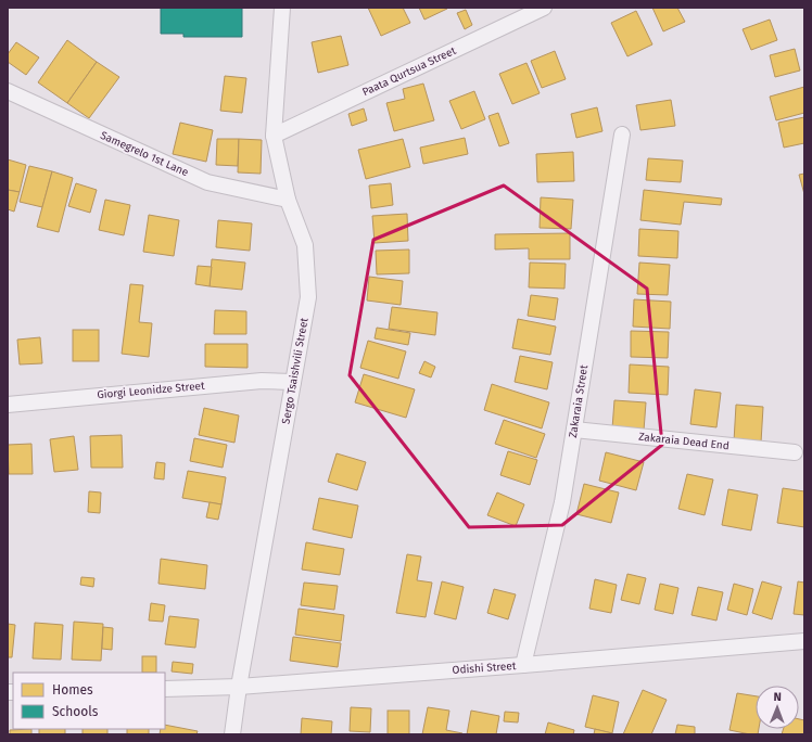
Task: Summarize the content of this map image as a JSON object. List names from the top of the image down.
{
  "streets": {
    "street": [
      "Paata Qurtsua Street",
      "Samegrelo 1st Lane",
      "Sergo Tsaishvili Street",
      "Giorgi Leonidze Street",
      "Zakaraia Street",
      "Zakaraia Dead End",
      "Odishi Street"
    ]
  },
  "crossings": [
    ["Paata Qurtsua Street", "Sergo Tsaishvili Street"],
    ["Samegrelo 1st Lane", "Sergo Tsaishvili Street"],
    ["Sergo Tsaishvili Street", "Giorgi Leonidze Street"],
    ["Sergo Tsaishvili Street", "Odishi Street"],
    ["Zakaraia Street", "Zakaraia Dead End"],
    ["Zakaraia Street", "Odishi Street"]
  ],
  "legend": ["Homes", "Schools"],
  "north": "top"
}
